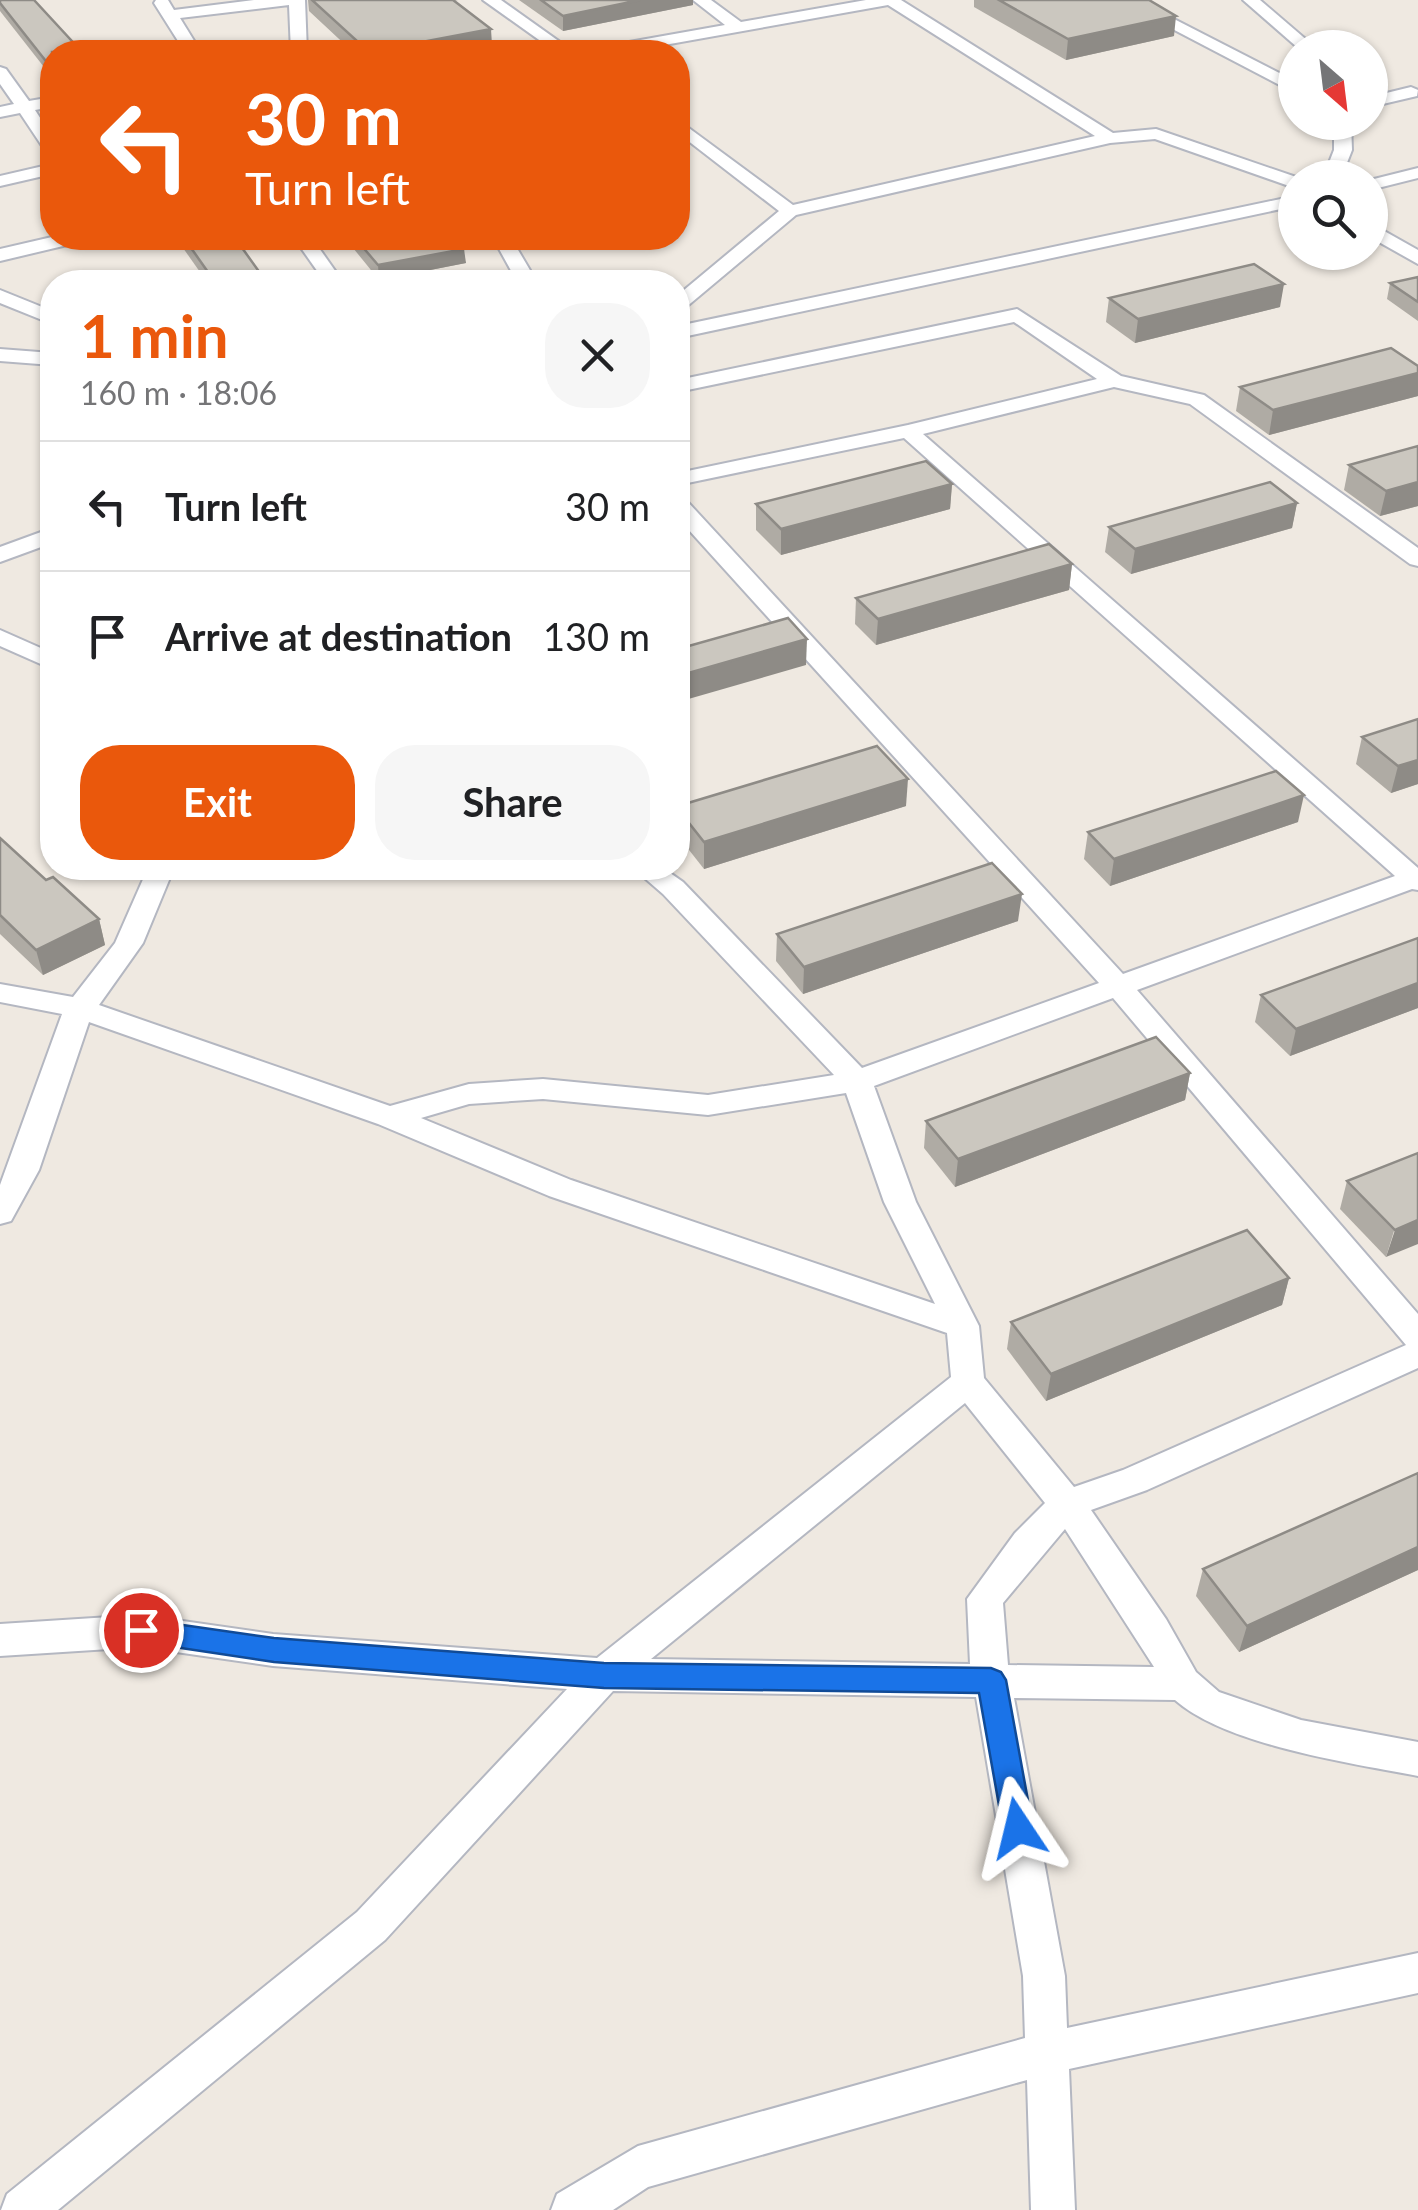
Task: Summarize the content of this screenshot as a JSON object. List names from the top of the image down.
{
  "north": "bottom right",
  "page": {
    "turn": ["30 m", "Turn left"],
    "heading": ["1 min", "160 m · 18:06"],
    "list": [
      {
        "name": "Turn left",
        "value": "30 m"
      },
      {
        "name": "Arrive at destination",
        "value": "130 m"
      }
    ],
    "buttons": ["Exit", "Share"]
  }
}
